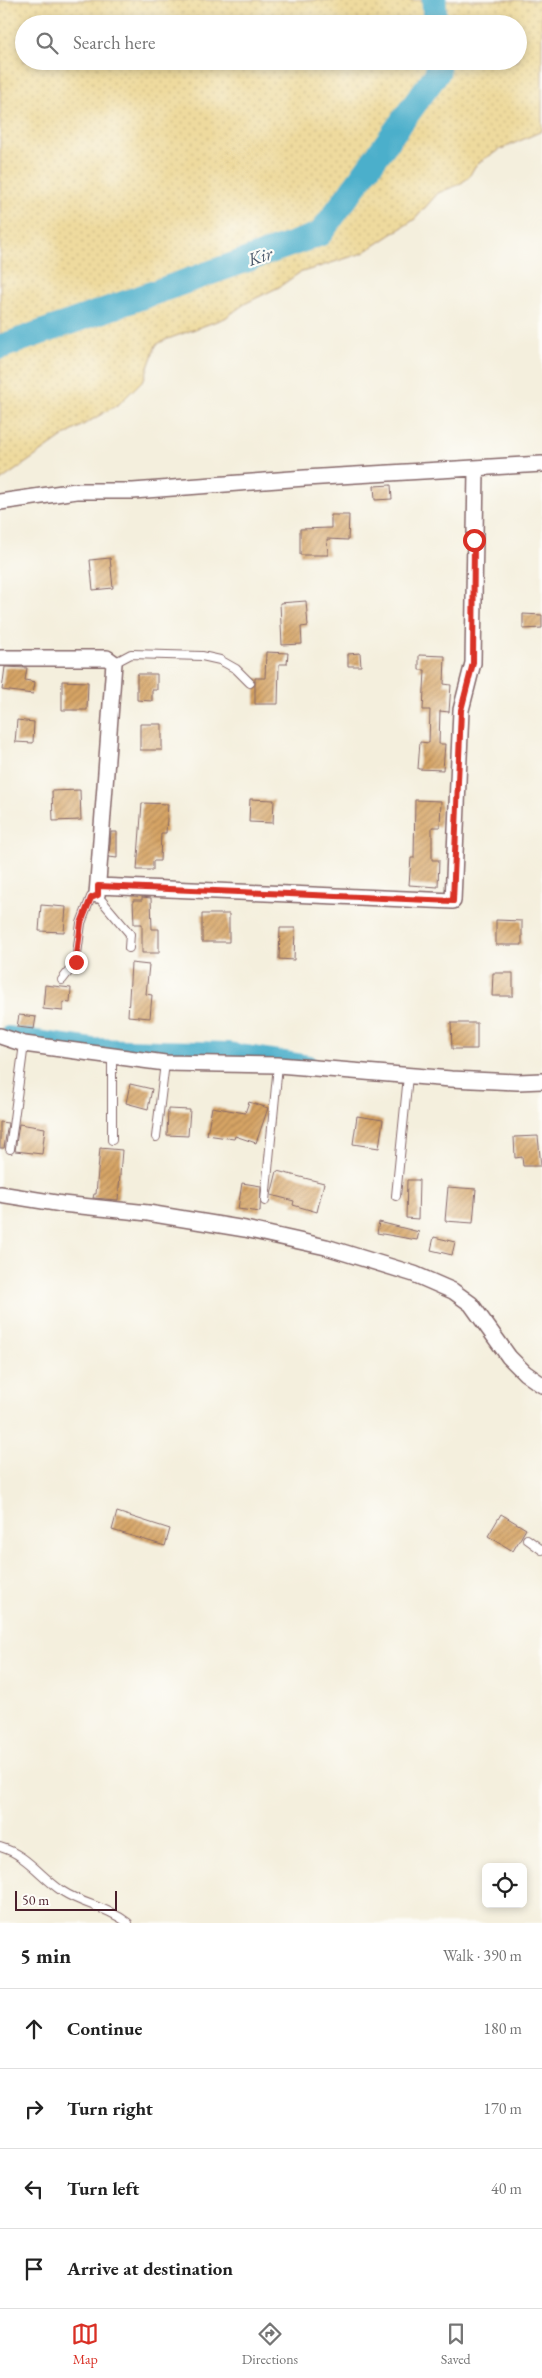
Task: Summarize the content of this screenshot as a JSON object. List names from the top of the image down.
{
  "water": ["Kir"],
  "scale_bar": "50 m",
  "page": {
    "search": "Search here",
    "scale": "50 m",
    "heading": ["5 min", "Walk · 390 m"],
    "list": [
      ["Continue", "180 m"],
      ["Turn right", "170 m"],
      ["Turn left", "40 m"],
      "Arrive at destination"
    ],
    "nav": ["Map", "Directions", "Saved"]
  }
}
